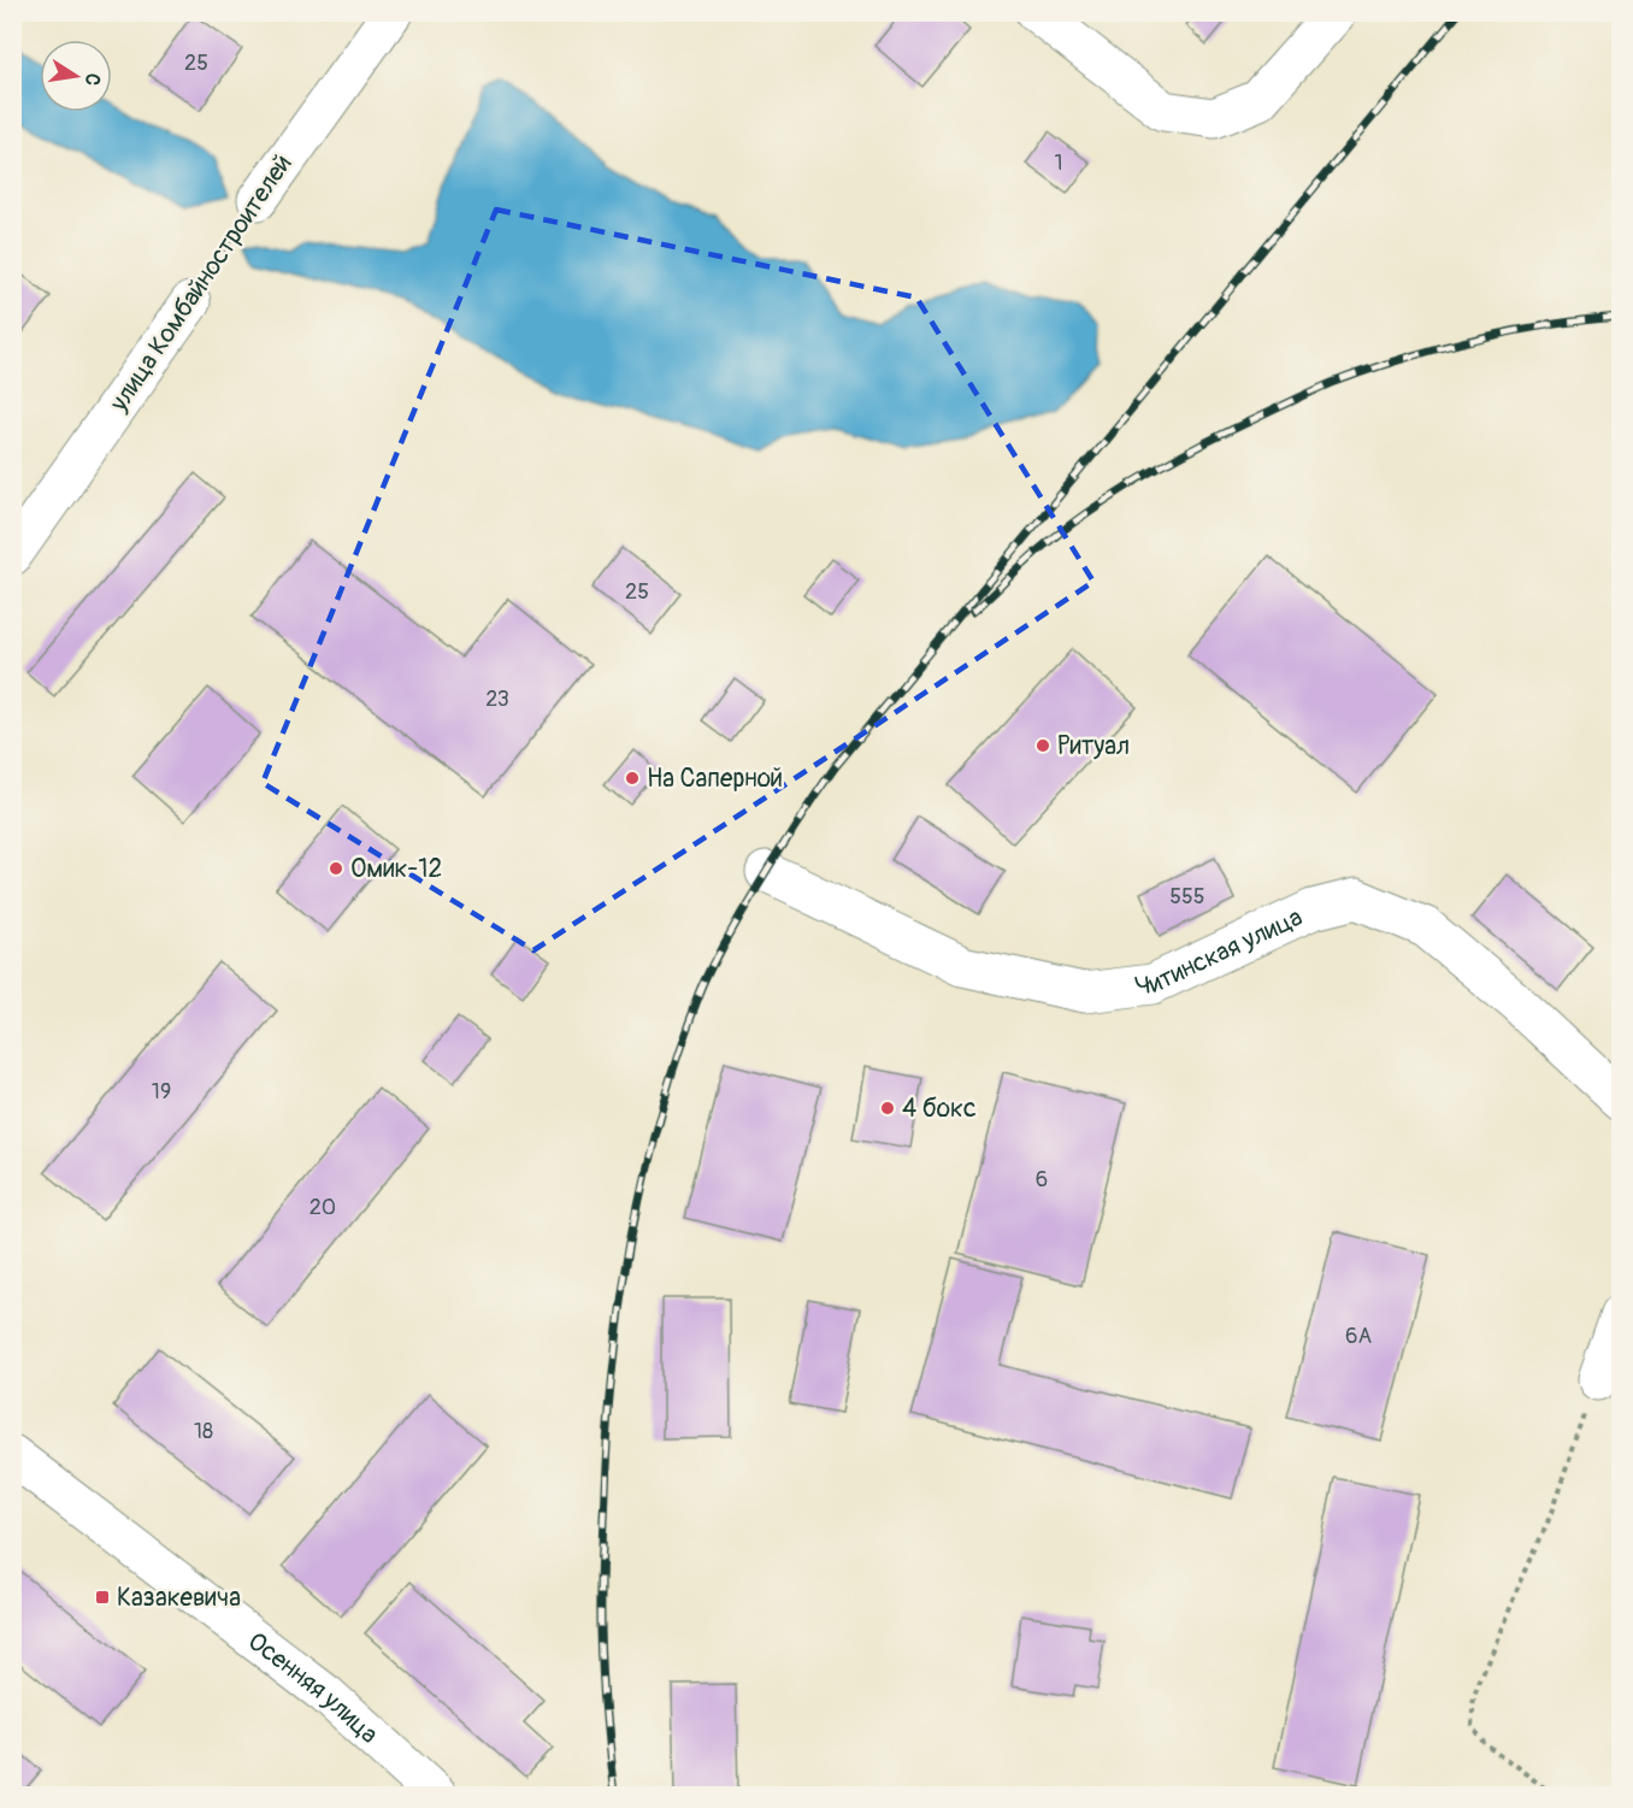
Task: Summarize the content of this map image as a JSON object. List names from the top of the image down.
{
  "streets": {
    "street": ["улица Комбайностроителей", "Читинская улица", "Осенняя улица"]
  },
  "places": {
    "other": [
      "Ритуал",
      "На Саперной",
      "Омик-12",
      "4 бокс"
    ],
    "transit": ["Казакевича"]
  },
  "house_numbers": [
    "25",
    "1",
    "25",
    "23",
    "555",
    "19",
    "6",
    "20",
    "6А",
    "18"
  ],
  "north": "right"
}
